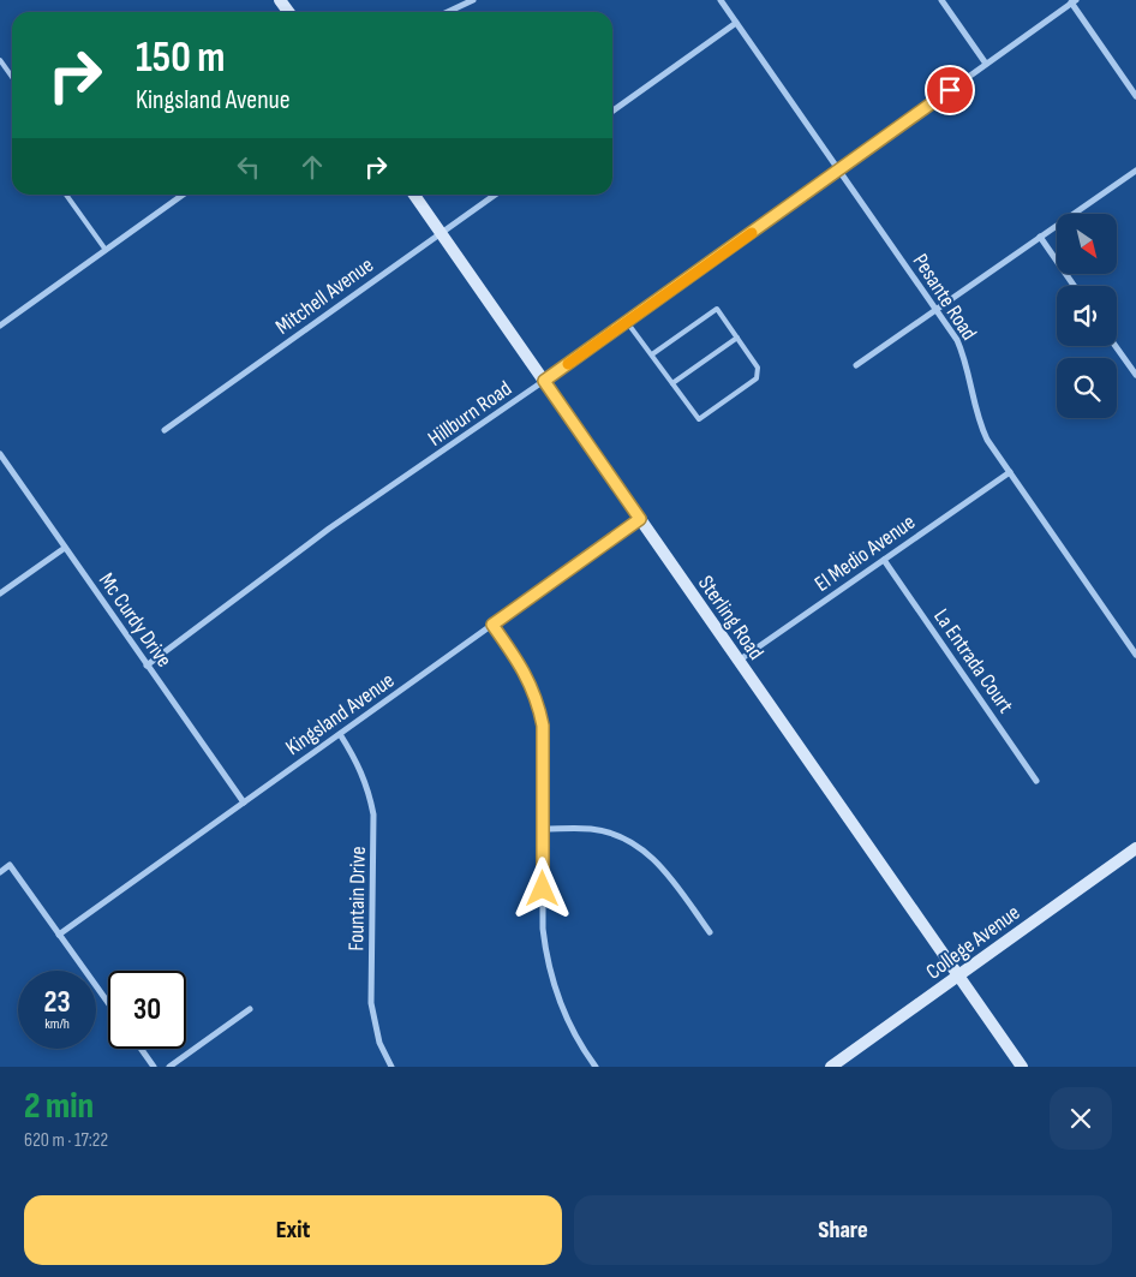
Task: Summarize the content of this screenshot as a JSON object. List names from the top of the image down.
{
  "streets": {
    "street": [
      "Mitchell Avenue",
      "Pesante Road",
      "Hillburn Road",
      "El Medio Avenue",
      "Sterling Road",
      "Mc Curdy Drive",
      "La Entrada Court",
      "Kingsland Avenue",
      "Fountain Drive",
      "College Avenue"
    ]
  },
  "crossings": [
    ["Mitchell Avenue", "Sterling Road"],
    ["Pesante Road", "Hillburn Road"],
    ["Pesante Road", "El Medio Avenue"],
    ["Hillburn Road", "Sterling Road"],
    ["Hillburn Road", "Mc Curdy Drive"],
    ["El Medio Avenue", "Sterling Road"],
    ["El Medio Avenue", "La Entrada Court"],
    ["Sterling Road", "Kingsland Avenue"],
    ["Sterling Road", "College Avenue"],
    ["Mc Curdy Drive", "Kingsland Avenue"],
    ["Kingsland Avenue", "Fountain Drive"]
  ],
  "north": "bottom right",
  "page": {
    "turn": ["150 m", "Kingsland Avenue"],
    "speed": "23 km/h",
    "limit": "30",
    "heading": ["2 min", "620 m · 17:22"],
    "buttons": ["Exit", "Share"]
  }
}
